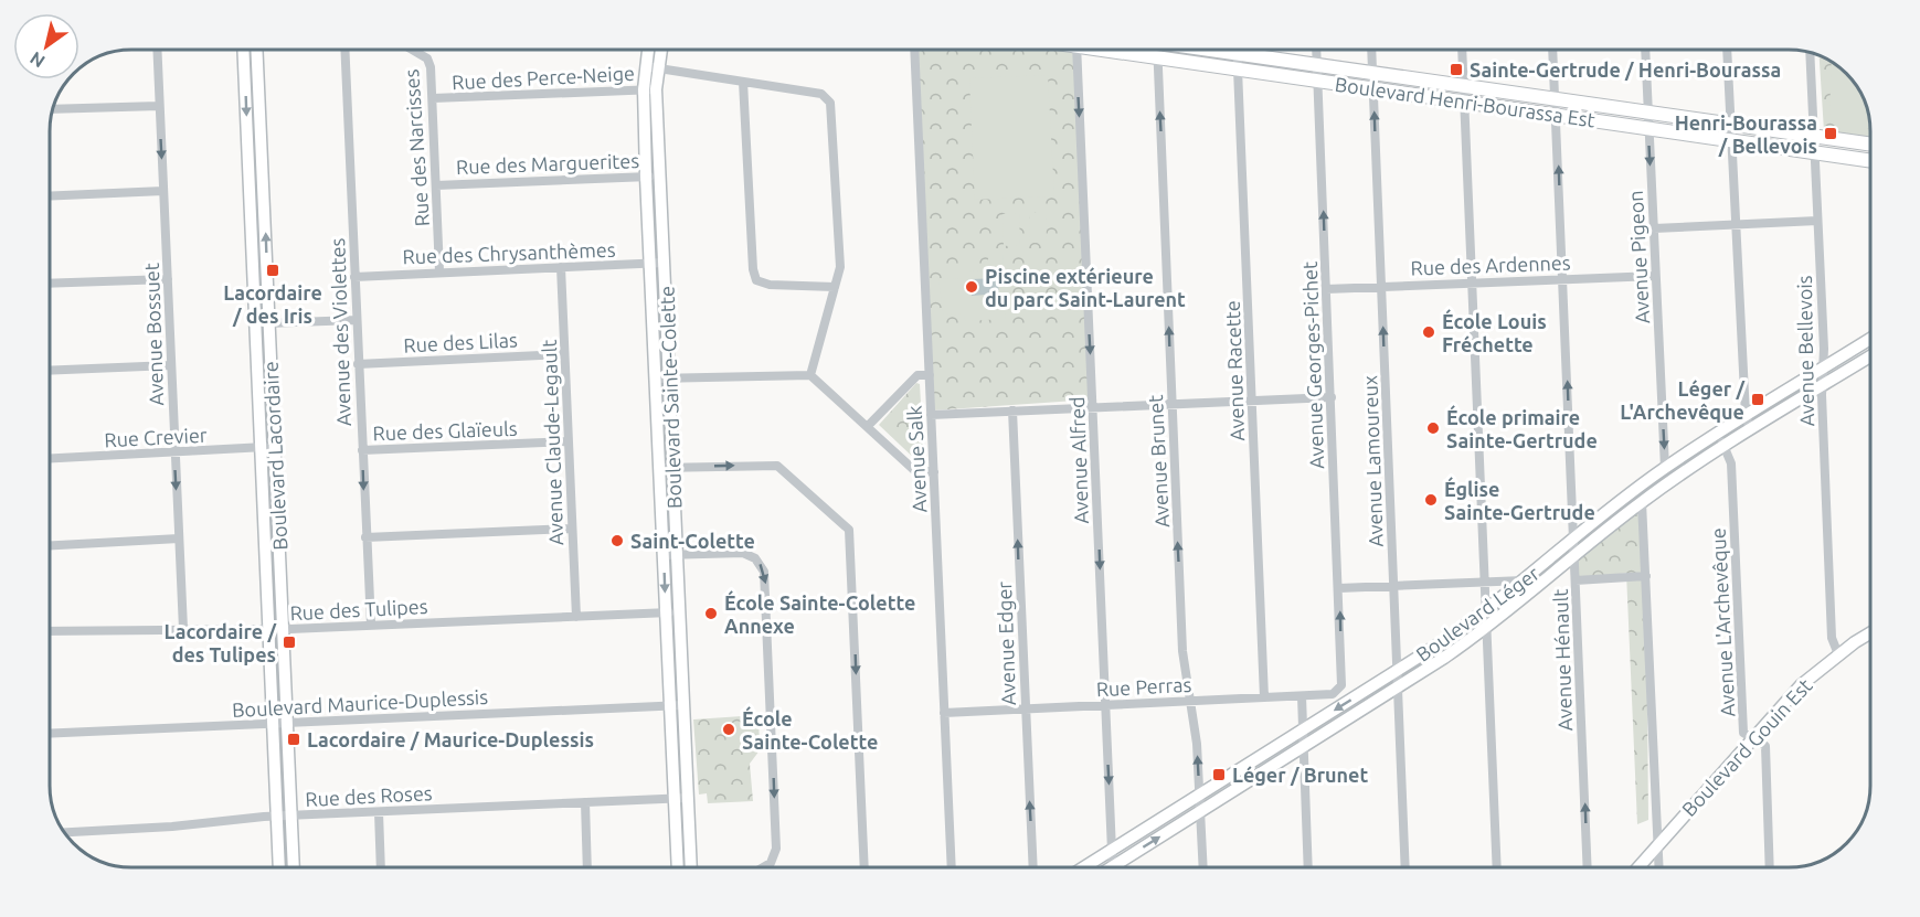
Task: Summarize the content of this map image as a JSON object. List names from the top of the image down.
{
  "streets": {
    "main road": [
      "Boulevard Henri-Bourassa Est",
      "Boulevard Sainte-Colette",
      "Boulevard Lacordaire",
      "Boulevard Léger",
      "Boulevard Gouin Est"
    ],
    "street": [
      "Rue des Perce-Neige",
      "Rue des Narcisses",
      "Rue des Marguerites",
      "Rue des Chrysanthèmes",
      "Avenue Pigeon",
      "Rue des Ardennes",
      "Avenue des Violettes",
      "Avenue Bossuet",
      "Rue des Lilas",
      "Avenue Bellevois",
      "Avenue Georges-Pichet",
      "Avenue Racette",
      "Rue des Glaïeuls",
      "Rue Crevier",
      "Avenue Claude-Legault",
      "Avenue Salk",
      "Avenue Alfred",
      "Avenue Brunet",
      "Avenue Lamoureux",
      "Rue des Tulipes",
      "Avenue L'Archevêque",
      "Avenue Edger",
      "Avenue Hénault",
      "Rue Perras",
      "Boulevard Maurice-Duplessis",
      "Rue des Roses"
    ]
  },
  "crossings": [
    ["Rue des Perce-Neige", "Rue des Narcisses"],
    ["Rue des Perce-Neige", "Boulevard Sainte-Colette"],
    ["Boulevard Henri-Bourassa Est", "Avenue Pigeon"],
    ["Boulevard Henri-Bourassa Est", "Avenue Bellevois"],
    ["Boulevard Henri-Bourassa Est", "Avenue Georges-Pichet"],
    ["Boulevard Henri-Bourassa Est", "Avenue Racette"],
    ["Boulevard Henri-Bourassa Est", "Avenue Brunet"],
    ["Boulevard Henri-Bourassa Est", "Avenue Lamoureux"],
    ["Boulevard Henri-Bourassa Est", "Avenue Hénault"],
    ["Rue des Narcisses", "Rue des Marguerites"],
    ["Rue des Narcisses", "Rue des Chrysanthèmes"],
    ["Rue des Marguerites", "Boulevard Sainte-Colette"],
    ["Rue des Chrysanthèmes", "Avenue des Violettes"],
    ["Rue des Chrysanthèmes", "Boulevard Sainte-Colette"],
    ["Rue des Chrysanthèmes", "Avenue Claude-Legault"],
    ["Avenue Pigeon", "Rue des Ardennes"],
    ["Avenue Pigeon", "Boulevard Léger"],
    ["Rue des Ardennes", "Avenue Georges-Pichet"],
    ["Rue des Ardennes", "Avenue Lamoureux"],
    ["Rue des Ardennes", "Avenue Hénault"],
    ["Avenue des Violettes", "Rue des Lilas"],
    ["Avenue des Violettes", "Rue des Glaïeuls"],
    ["Avenue des Violettes", "Rue des Tulipes"],
    ["Avenue Bossuet", "Rue Crevier"],
    ["Avenue Bossuet", "Rue des Tulipes"],
    ["Rue des Lilas", "Avenue Claude-Legault"],
    ["Avenue Bellevois", "Boulevard Léger"],
    ["Avenue Bellevois", "Boulevard Gouin Est"],
    ["Avenue Georges-Pichet", "Rue Perras"],
    ["Avenue Racette", "Rue Perras"],
    ["Boulevard Sainte-Colette", "Rue des Tulipes"],
    ["Boulevard Sainte-Colette", "Boulevard Maurice-Duplessis"],
    ["Boulevard Sainte-Colette", "Rue des Roses"],
    ["Rue des Glaïeuls", "Avenue Claude-Legault"],
    ["Rue Crevier", "Boulevard Lacordaire"],
    ["Avenue Claude-Legault", "Rue des Tulipes"],
    ["Boulevard Lacordaire", "Rue des Tulipes"],
    ["Boulevard Lacordaire", "Boulevard Maurice-Duplessis"],
    ["Boulevard Lacordaire", "Rue des Roses"],
    ["Avenue Salk", "Rue Perras"],
    ["Avenue Alfred", "Boulevard Léger"],
    ["Avenue Alfred", "Rue Perras"],
    ["Avenue Brunet", "Boulevard Léger"],
    ["Avenue Brunet", "Rue Perras"],
    ["Avenue Lamoureux", "Boulevard Léger"],
    ["Boulevard Léger", "Avenue L'Archevêque"],
    ["Boulevard Léger", "Avenue Hénault"],
    ["Avenue L'Archevêque", "Boulevard Gouin Est"],
    ["Avenue Edger", "Rue Perras"]
  ],
  "one_way": [
    "Avenue Pigeon",
    "Avenue Georges-Pichet",
    "Avenue Alfred",
    "Avenue Brunet",
    "Avenue Lamoureux",
    "Avenue Edger"
  ],
  "places": {
    "transit": [
      "Sainte-Gertrude / Henri-Bourassa",
      "Henri-Bourassa / Bellevois",
      "Lacordaire / des Iris",
      "Léger / L'Archevêque",
      "Lacordaire / des Tulipes",
      "Lacordaire / Maurice-Duplessis",
      "Léger / Brunet"
    ],
    "other": [
      "Piscine extérieure du parc Saint-Laurent",
      "École Louis Fréchette",
      "École primaire Sainte-Gertrude",
      "Église Sainte-Gertrude",
      "Saint-Colette",
      "École Sainte-Colette Annexe",
      "École Sainte-Colette"
    ]
  },
  "north": "bottom left"
}
